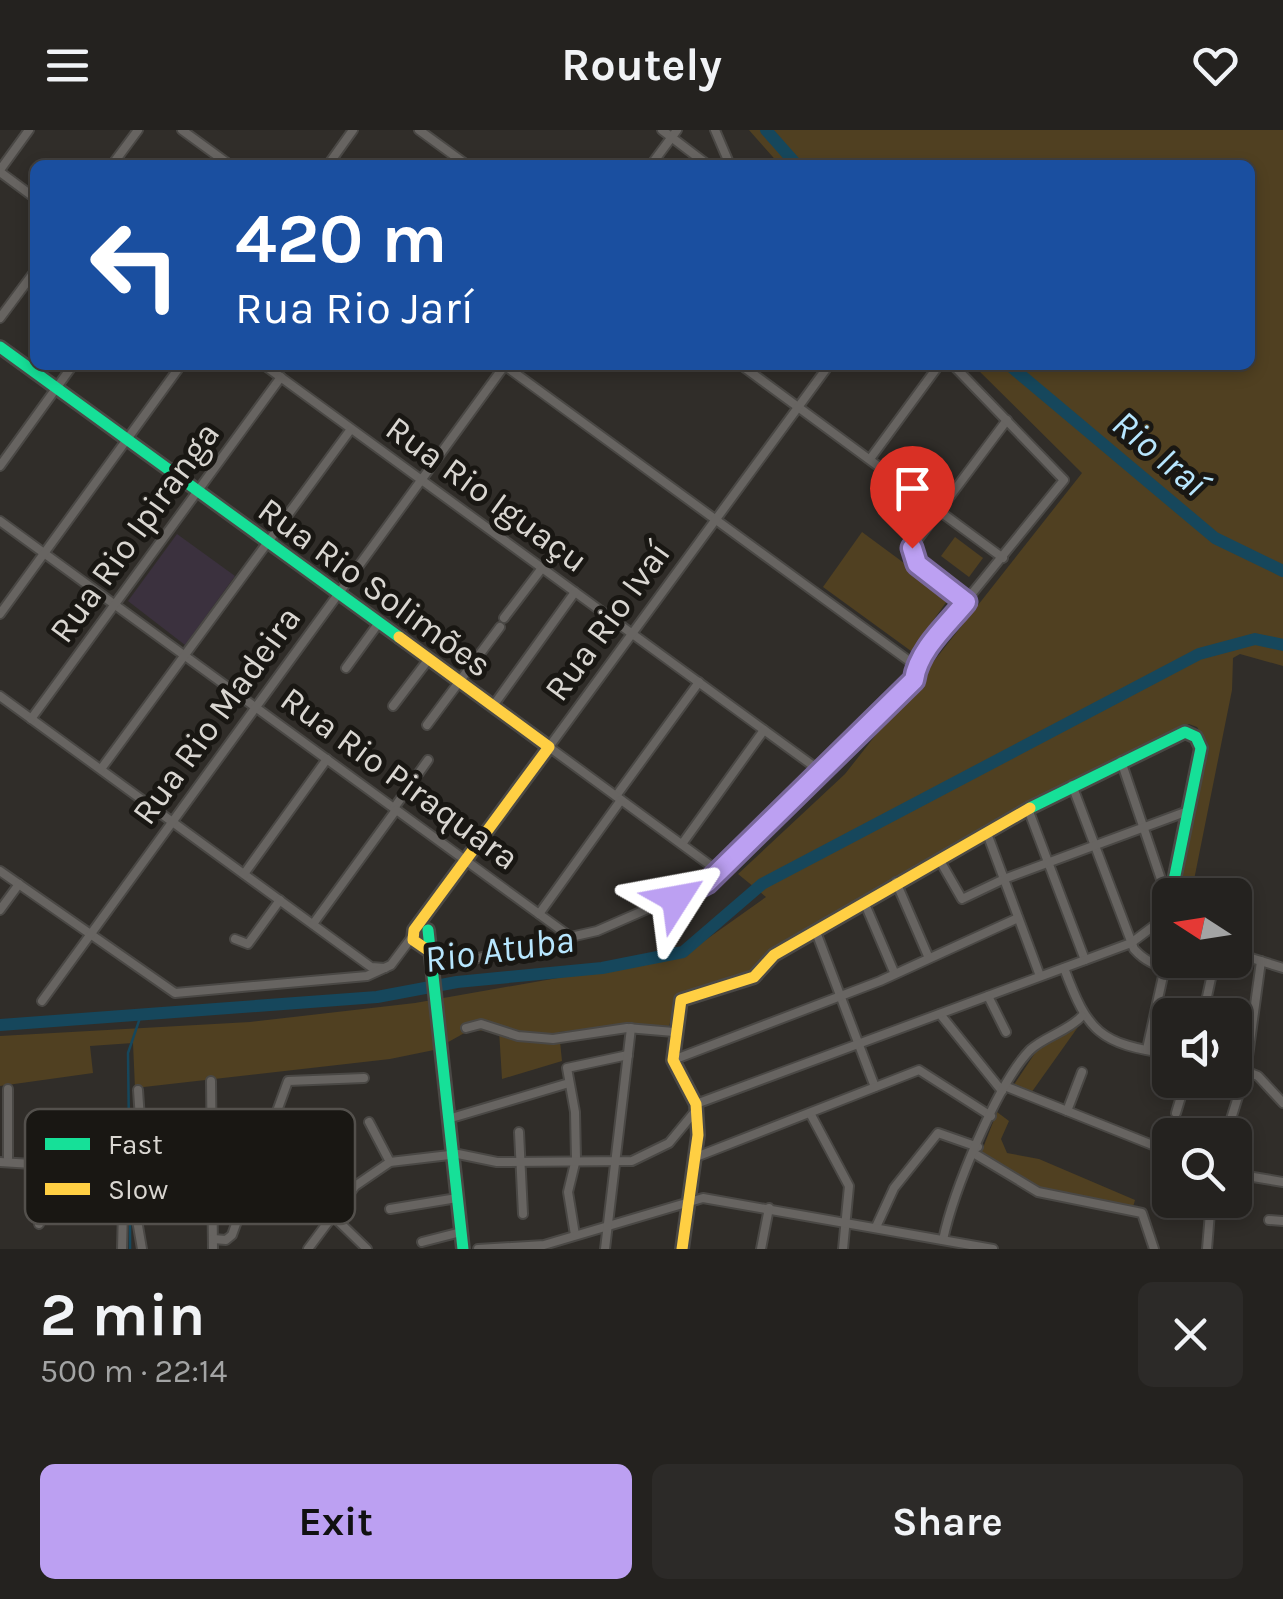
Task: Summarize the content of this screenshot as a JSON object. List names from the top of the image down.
{
  "streets": {
    "street": [
      "Rua Rio Iguaçu",
      "Rua Rio Ipiranga",
      "Rua Rio Solimões",
      "Rua Rio Ivaí",
      "Rua Rio Madeira",
      "Rua Rio Piraquara"
    ]
  },
  "crossings": [
    ["Rua Rio Iguaçu", "Rua Rio Ipiranga"],
    ["Rua Rio Iguaçu", "Rua Rio Ivaí"],
    ["Rua Rio Iguaçu", "Rua Rio Madeira"],
    ["Rua Rio Ipiranga", "Rua Rio Solimões"],
    ["Rua Rio Ipiranga", "Rua Rio Piraquara"],
    ["Rua Rio Solimões", "Rua Rio Ivaí"],
    ["Rua Rio Solimões", "Rua Rio Madeira"],
    ["Rua Rio Ivaí", "Rua Rio Piraquara"],
    ["Rua Rio Madeira", "Rua Rio Piraquara"]
  ],
  "water": ["Rio Iraí", "Rio Atuba"],
  "legend": ["Fast", "Slow"],
  "north": "left",
  "page": {
    "header": "Routely",
    "turn": ["420 m", "Rua Rio Jarí"],
    "heading": ["2 min", "500 m · 22:14"],
    "buttons": ["Exit", "Share"]
  }
}
